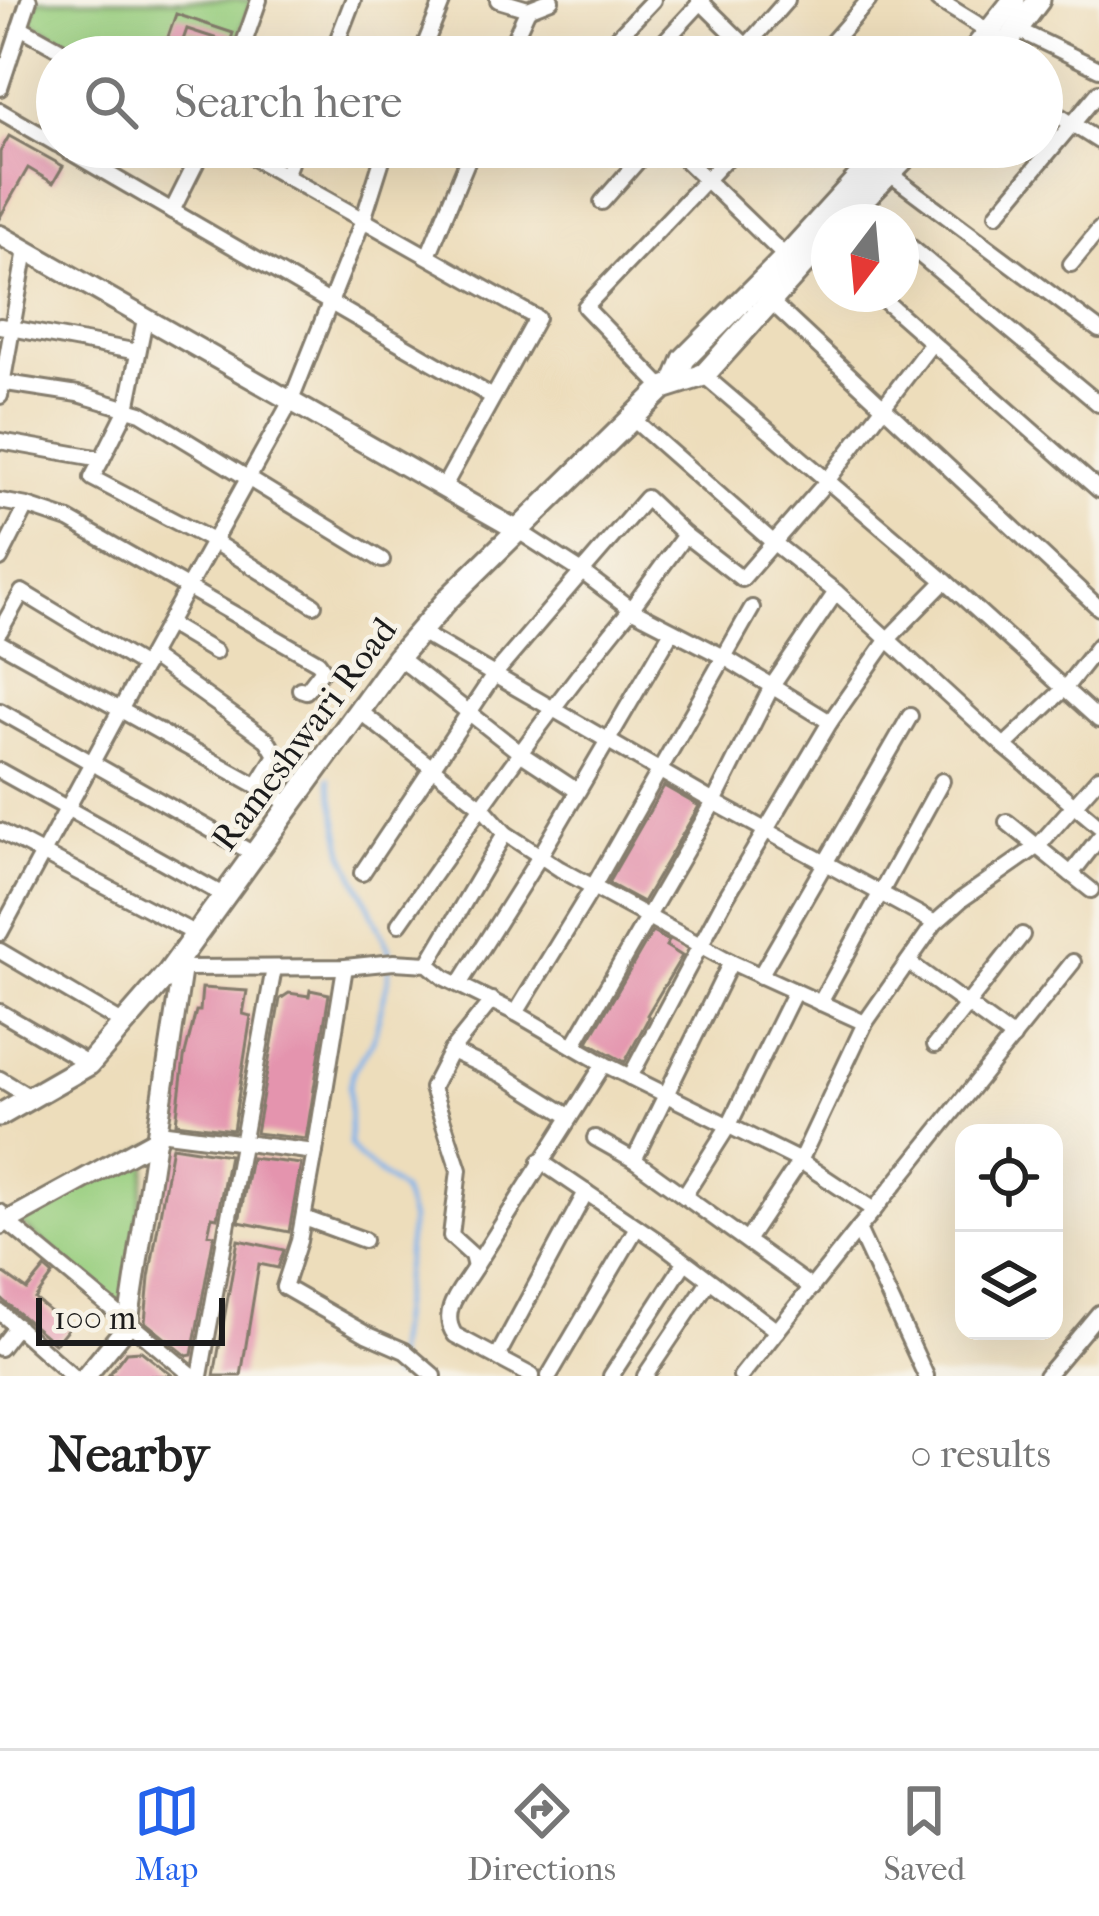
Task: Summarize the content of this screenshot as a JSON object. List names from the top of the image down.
{
  "streets": {
    "main road": ["Rameshwari Road"]
  },
  "scale_bar": "100 m",
  "north": "bottom",
  "page": {
    "search": "Search here",
    "scale": "100 m",
    "heading": ["Nearby", "0 results"],
    "nav": ["Map", "Directions", "Saved"]
  }
}
